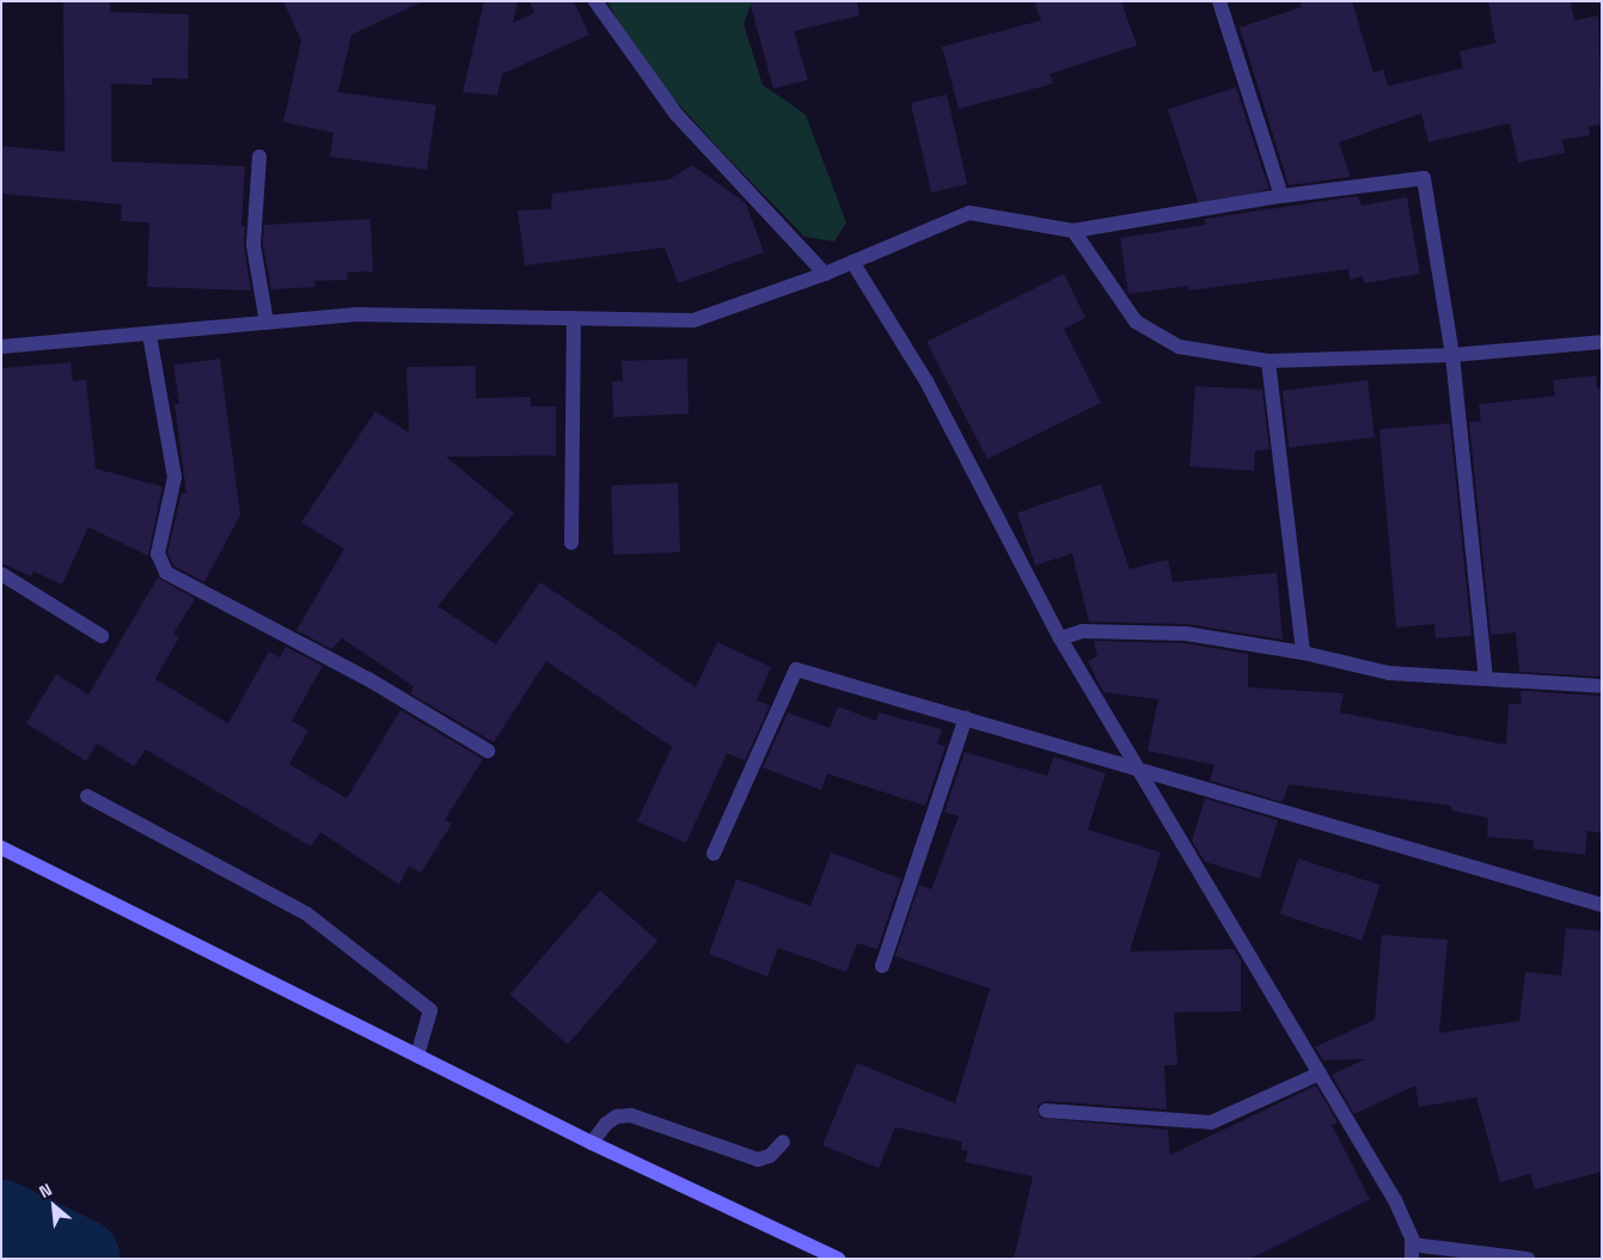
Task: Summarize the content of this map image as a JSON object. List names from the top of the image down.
{
  "north": "top left"
}
